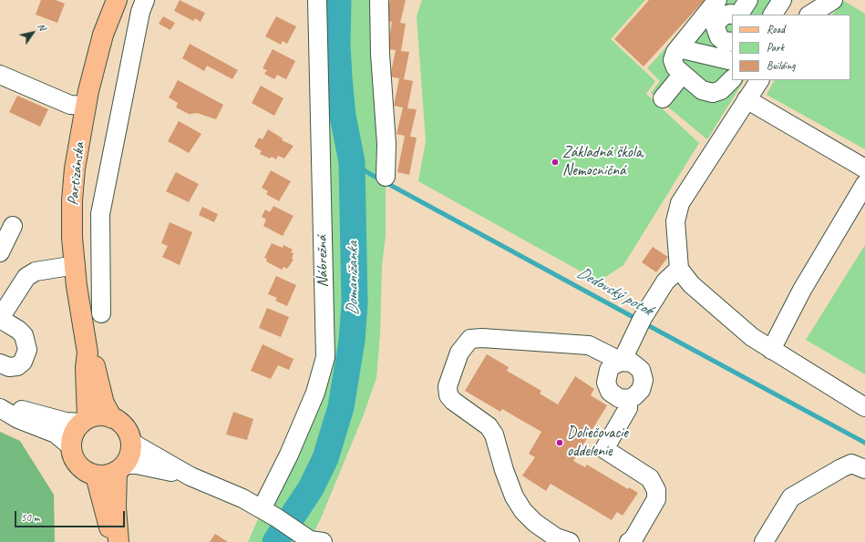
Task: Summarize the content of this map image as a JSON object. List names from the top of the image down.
{
  "streets": {
    "main road": ["Partizánska"],
    "street": ["Nábrežná"]
  },
  "water": ["Domanižanka", "Dedovský potok"],
  "places": ["Základná škola, Nemocničná", "Doliečovacie oddelenie"],
  "legend": ["Road", "Park", "Building"],
  "scale_bar": "50 m",
  "north": "top right"
}
